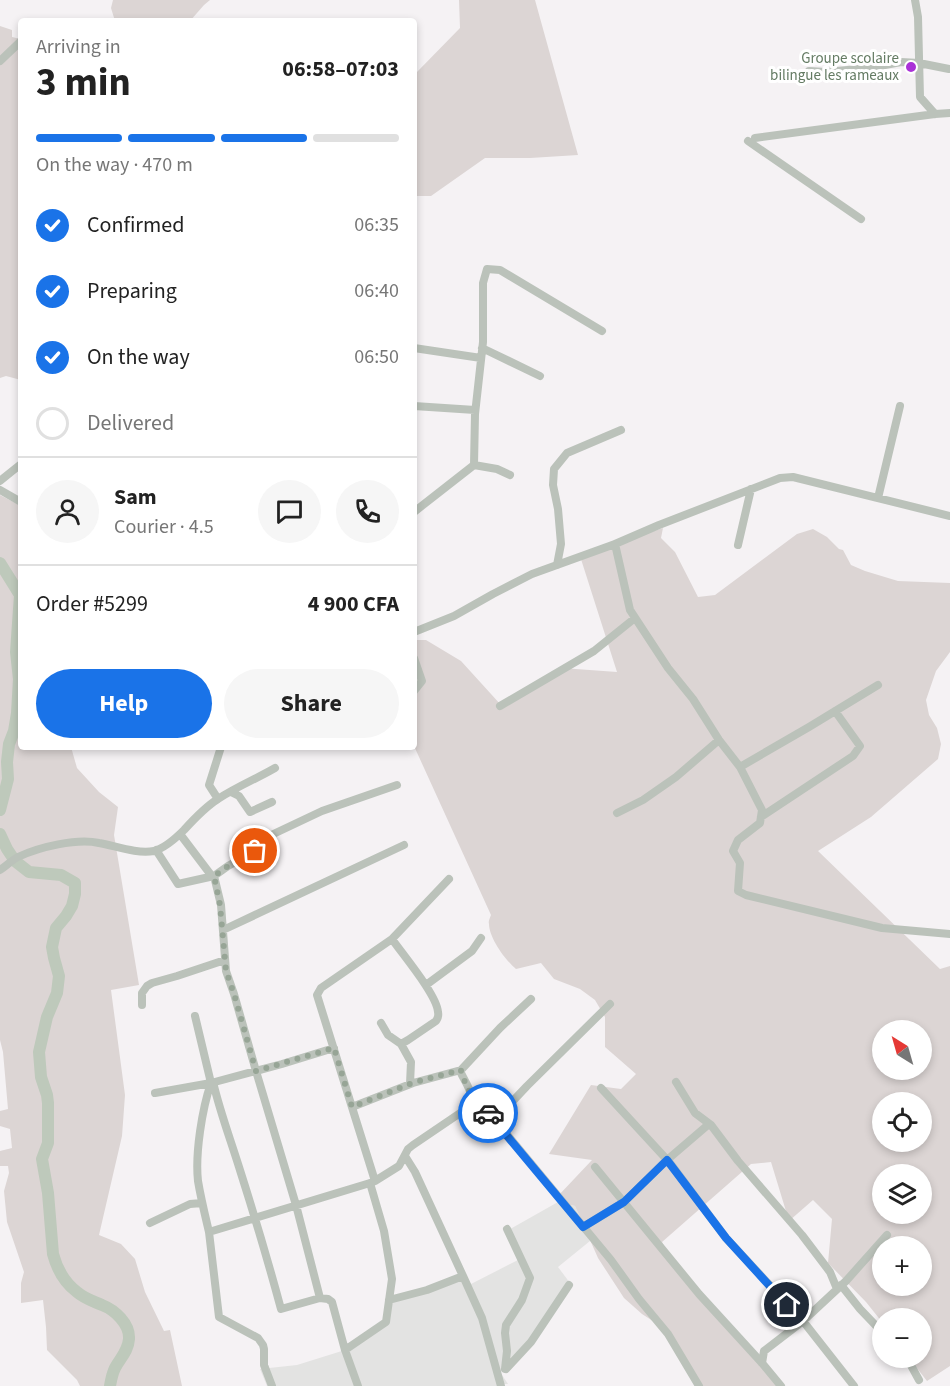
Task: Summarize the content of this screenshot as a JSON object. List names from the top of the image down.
{
  "places": ["Groupe scolaire bilingue les rameaux"],
  "north": "top left",
  "page": {
    "heading": ["3 min", "Arriving in", "06:58–07:03"],
    "panel": [
      "Sam",
      "Courier · 4.5",
      "Order #5299",
      "4 900 CFA"
    ],
    "bar": "On the way · 470 m",
    "list": [
      ["Confirmed", "06:35"],
      ["Preparing", "06:40"],
      ["On the way", "06:50"],
      "Delivered"
    ],
    "buttons": ["Help", "Share"],
    "map_buttons": ["+", "−"]
  }
}
